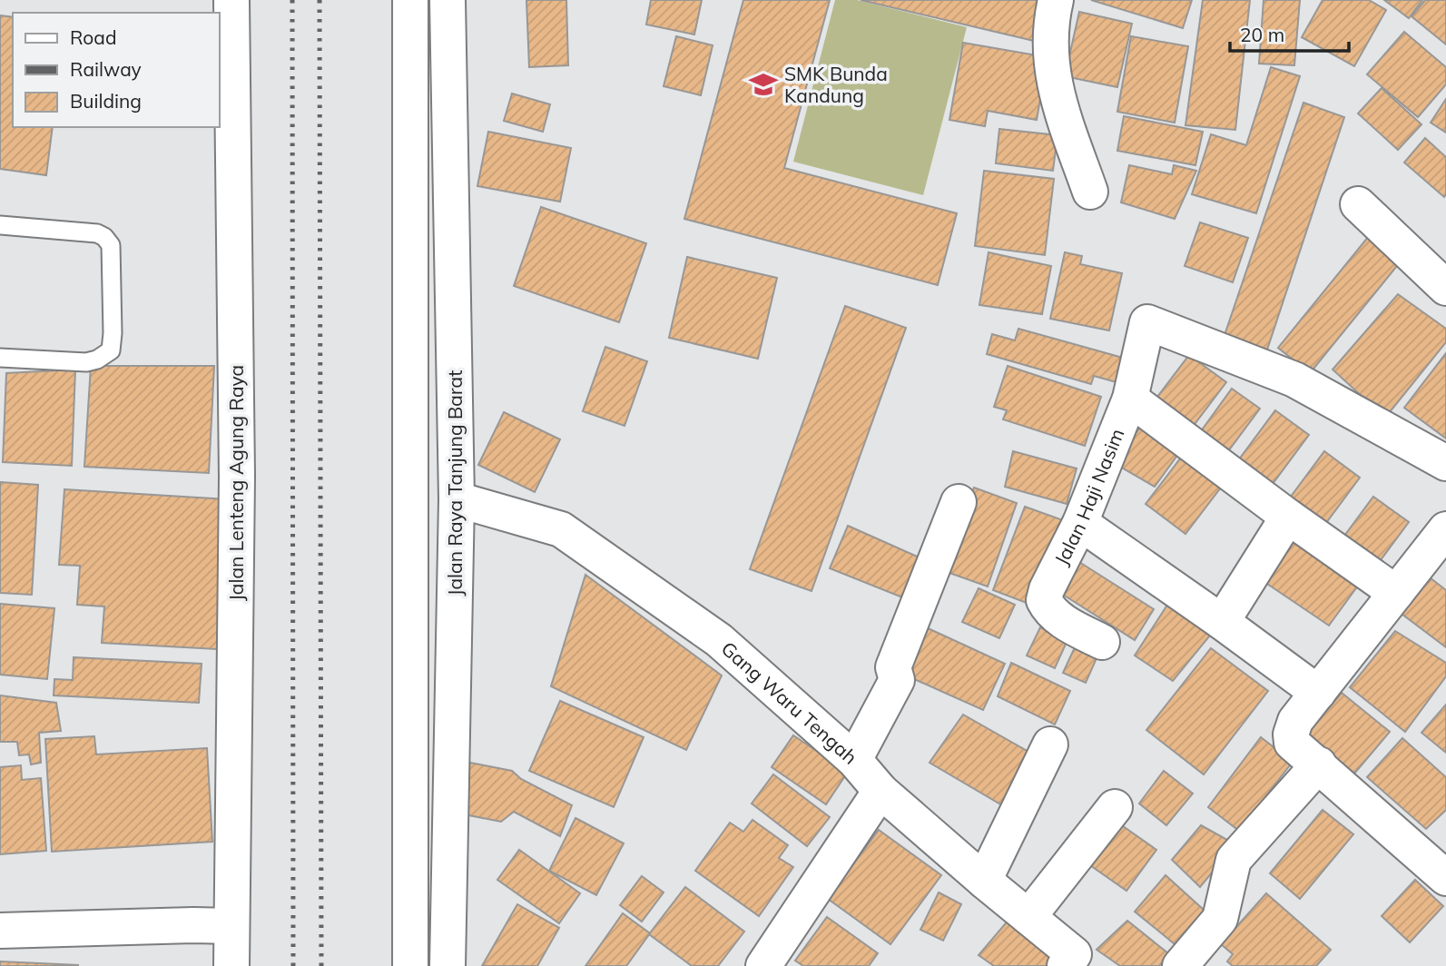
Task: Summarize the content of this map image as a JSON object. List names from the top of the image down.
{
  "streets": {
    "street": [
      "Jalan Lenteng Agung Raya",
      "Jalan Raya Tanjung Barat",
      "Jalan Haji Nasim",
      "Gang Waru Tengah"
    ]
  },
  "crossings": [
    ["Jalan Raya Tanjung Barat", "Gang Waru Tengah"]
  ],
  "places": {
    "school or university": ["SMK Bunda Kandung"]
  },
  "legend": ["Road", "Railway", "Building"],
  "scale_bar": "20 m"
}
